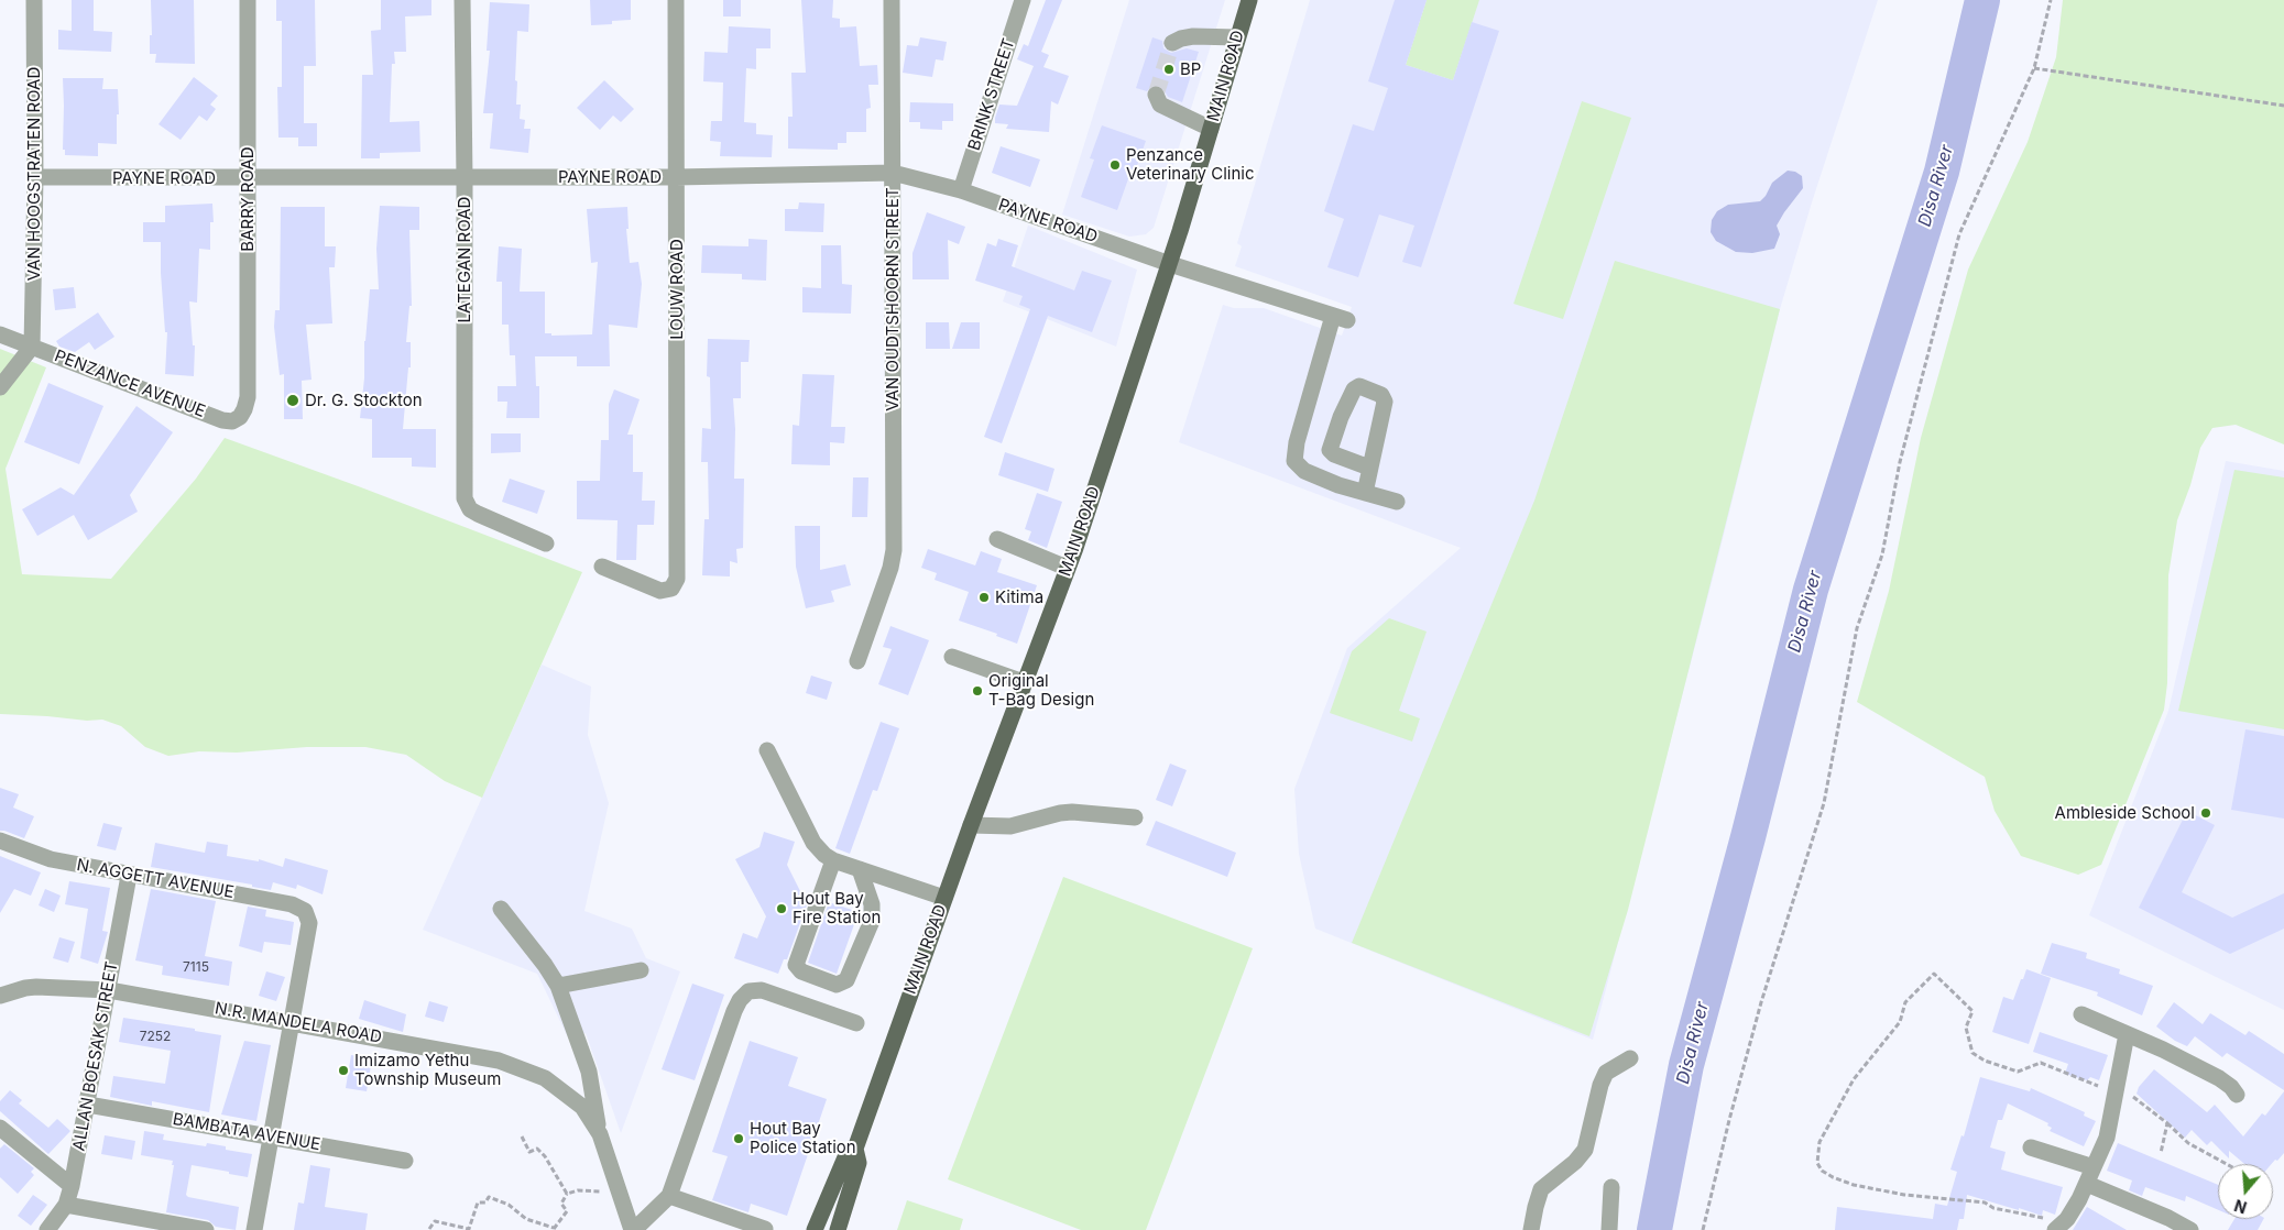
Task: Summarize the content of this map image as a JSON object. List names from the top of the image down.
{
  "streets": {
    "main road": ["MAIN ROAD"],
    "street": [
      "BRINK STREET",
      "VAN HOOGSTRATEN ROAD",
      "PAYNE ROAD",
      "BARRY ROAD",
      "LATEGAN ROAD",
      "LOUW ROAD",
      "VAN OUDTSHOORN STREET",
      "PENZANCE AVENUE",
      "N. AGGETT AVENUE",
      "N.R. MANDELA ROAD",
      "ALLAN BOESAK STREET",
      "BAMBATA AVENUE"
    ]
  },
  "crossings": [
    ["MAIN ROAD", "PAYNE ROAD"],
    ["BRINK STREET", "PAYNE ROAD"],
    ["VAN HOOGSTRATEN ROAD", "PAYNE ROAD"],
    ["VAN HOOGSTRATEN ROAD", "PENZANCE AVENUE"],
    ["PAYNE ROAD", "BARRY ROAD"],
    ["PAYNE ROAD", "LATEGAN ROAD"],
    ["PAYNE ROAD", "LOUW ROAD"],
    ["PAYNE ROAD", "VAN OUDTSHOORN STREET"],
    ["BARRY ROAD", "PENZANCE AVENUE"],
    ["N. AGGETT AVENUE", "N.R. MANDELA ROAD"],
    ["N. AGGETT AVENUE", "ALLAN BOESAK STREET"],
    ["N.R. MANDELA ROAD", "ALLAN BOESAK STREET"],
    ["ALLAN BOESAK STREET", "BAMBATA AVENUE"]
  ],
  "water": ["Disa River"],
  "places": [
    "BP",
    "Penzance Veterinary Clinic",
    "Dr. G. Stockton",
    "Kitima",
    "Original T-Bag Design",
    "Ambleside School",
    "Hout Bay Fire Station",
    "Imizamo Yethu Township Museum",
    "Hout Bay Police Station"
  ],
  "house_numbers": ["7115", "7252"],
  "north": "bottom"
}
